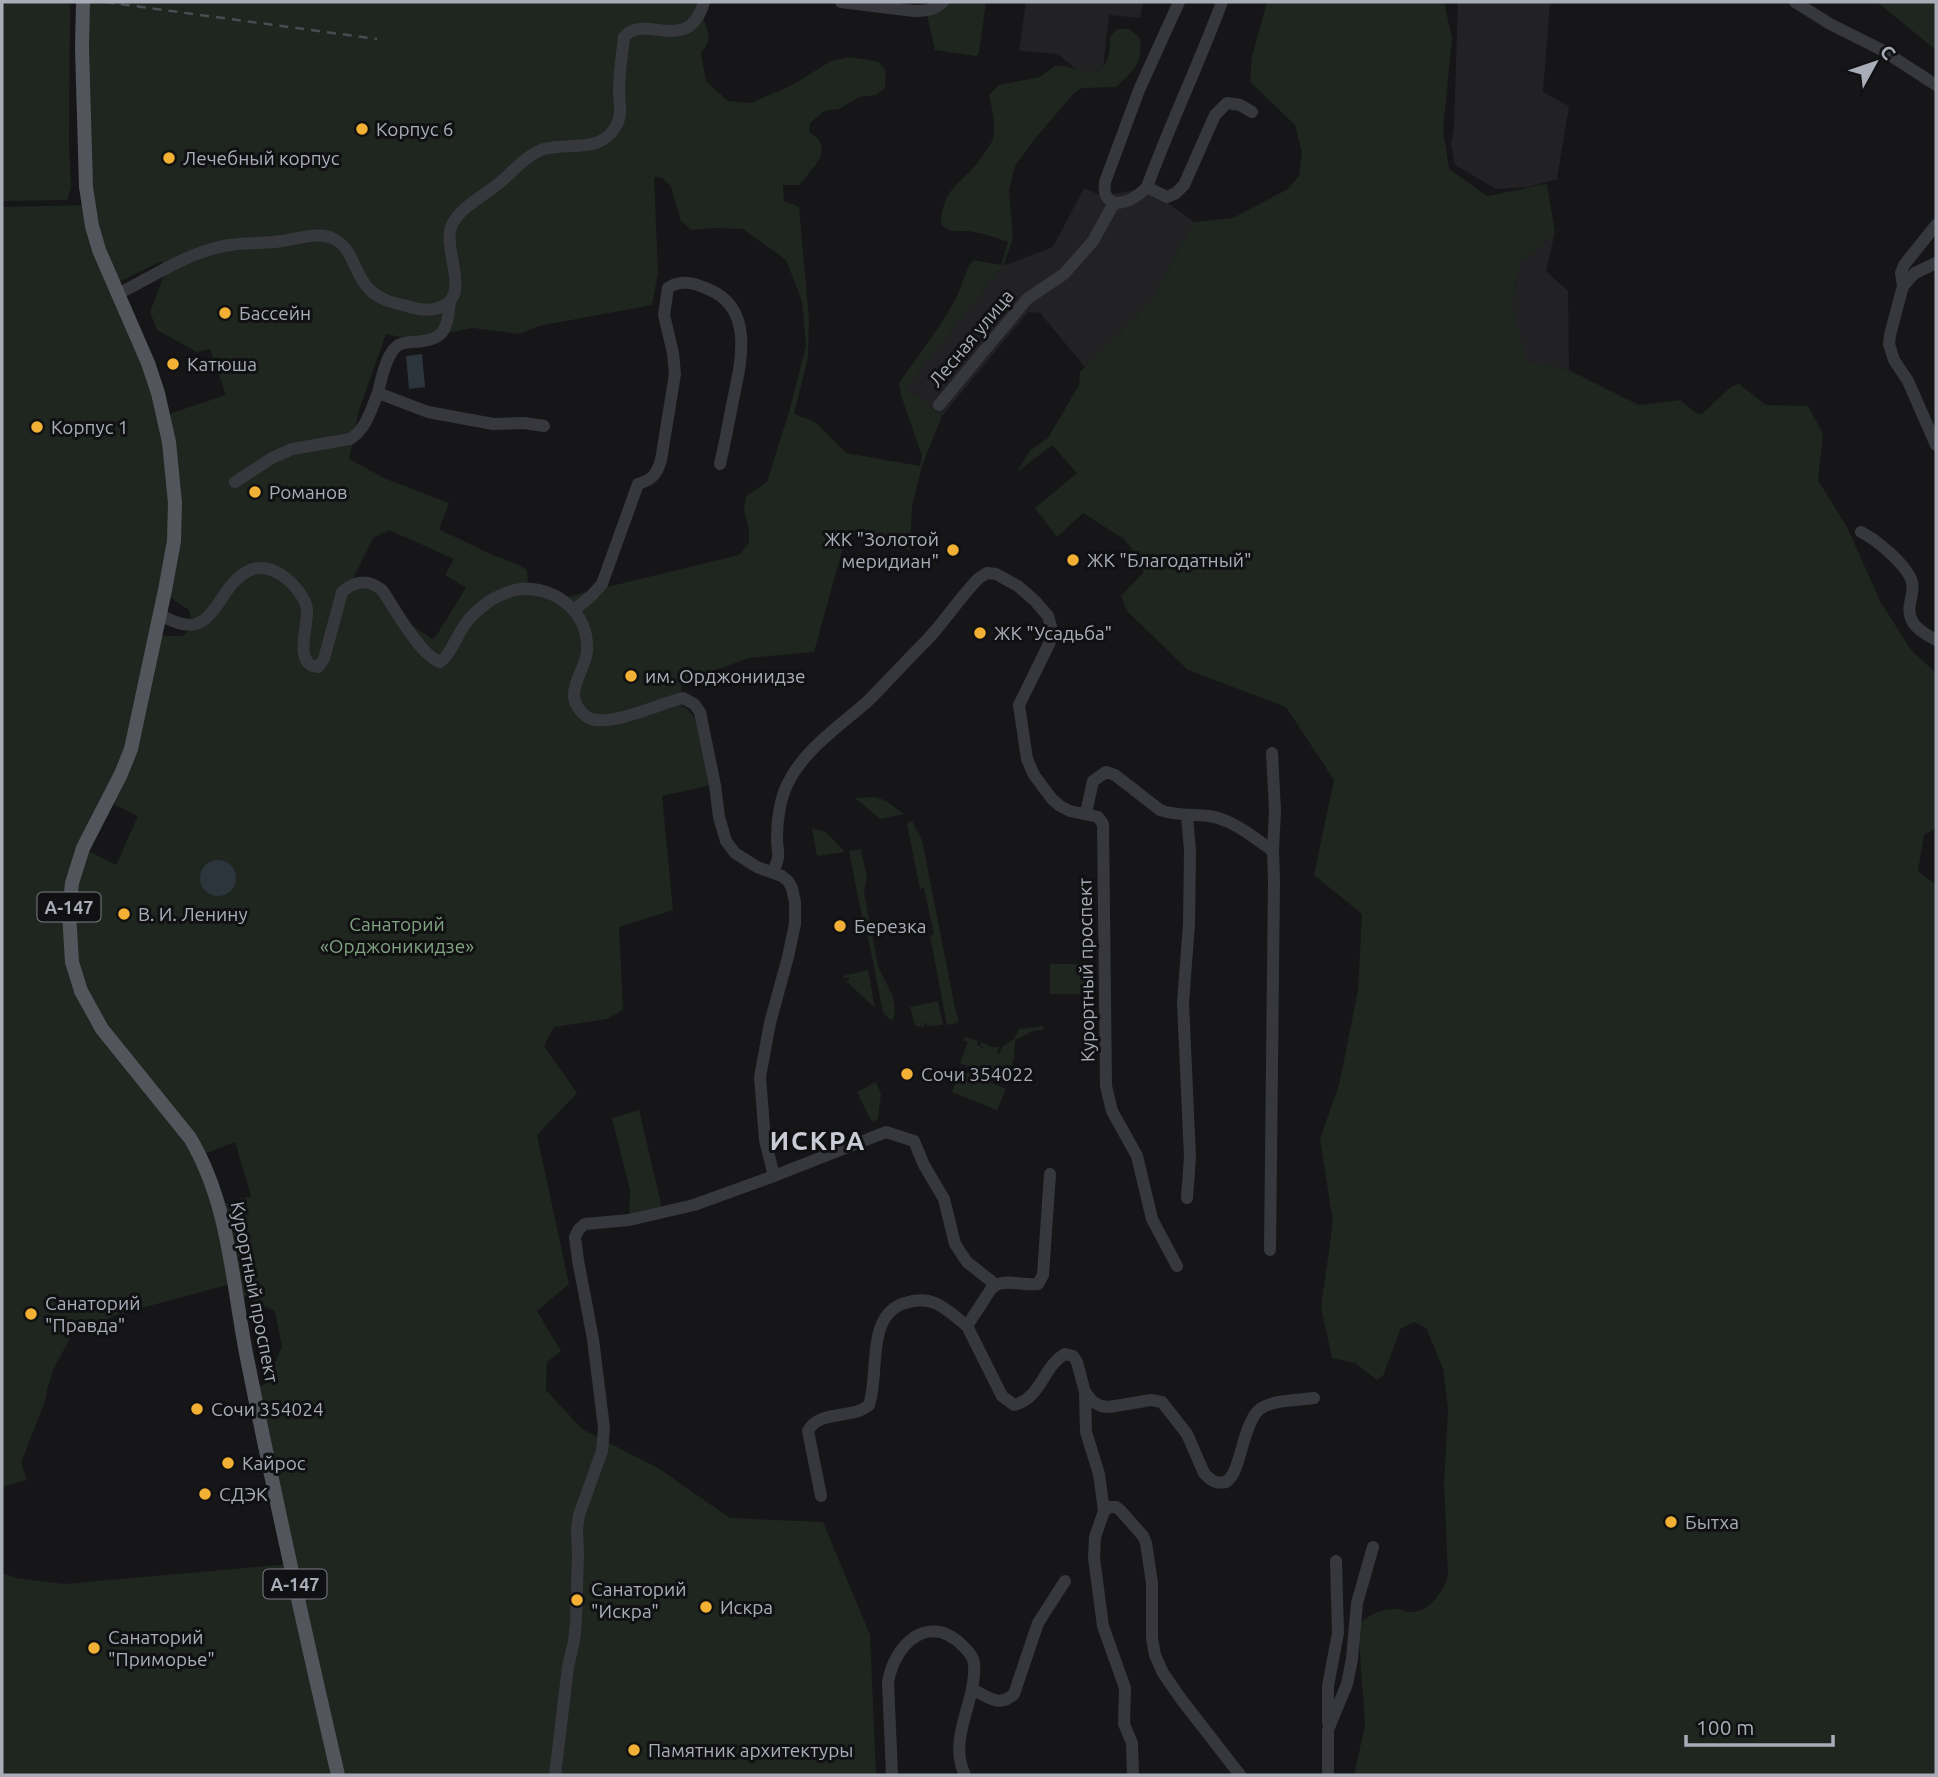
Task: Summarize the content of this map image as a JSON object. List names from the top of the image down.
{
  "streets": {
    "main road": ["А-147", "Курортный проспект"],
    "street": ["Лесная улица"]
  },
  "districts": ["ИСКРА"],
  "parks": ["Санаторий «Орджоникидзе»"],
  "places": [
    "Корпус 6",
    "Лечебный корпус",
    "Бассейн",
    "Катюша",
    "Корпус 1",
    "Романов",
    "ЖК \"Золотой меридиан\"",
    "ЖК \"Благодатный\"",
    "ЖК \"Усадьба\"",
    "им. Орджониидзе",
    "В. И. Ленину",
    "Березка",
    "Сочи 354022",
    "Санаторий \"Правда\"",
    "Сочи 354024",
    "Кайрос",
    "СДЭК",
    "Бытха",
    "Санаторий \"Искра\"",
    "Искра",
    "Санаторий \"Приморье\"",
    "Памятник архитектуры"
  ],
  "scale_bar": "100 m",
  "north": "top right"
}
